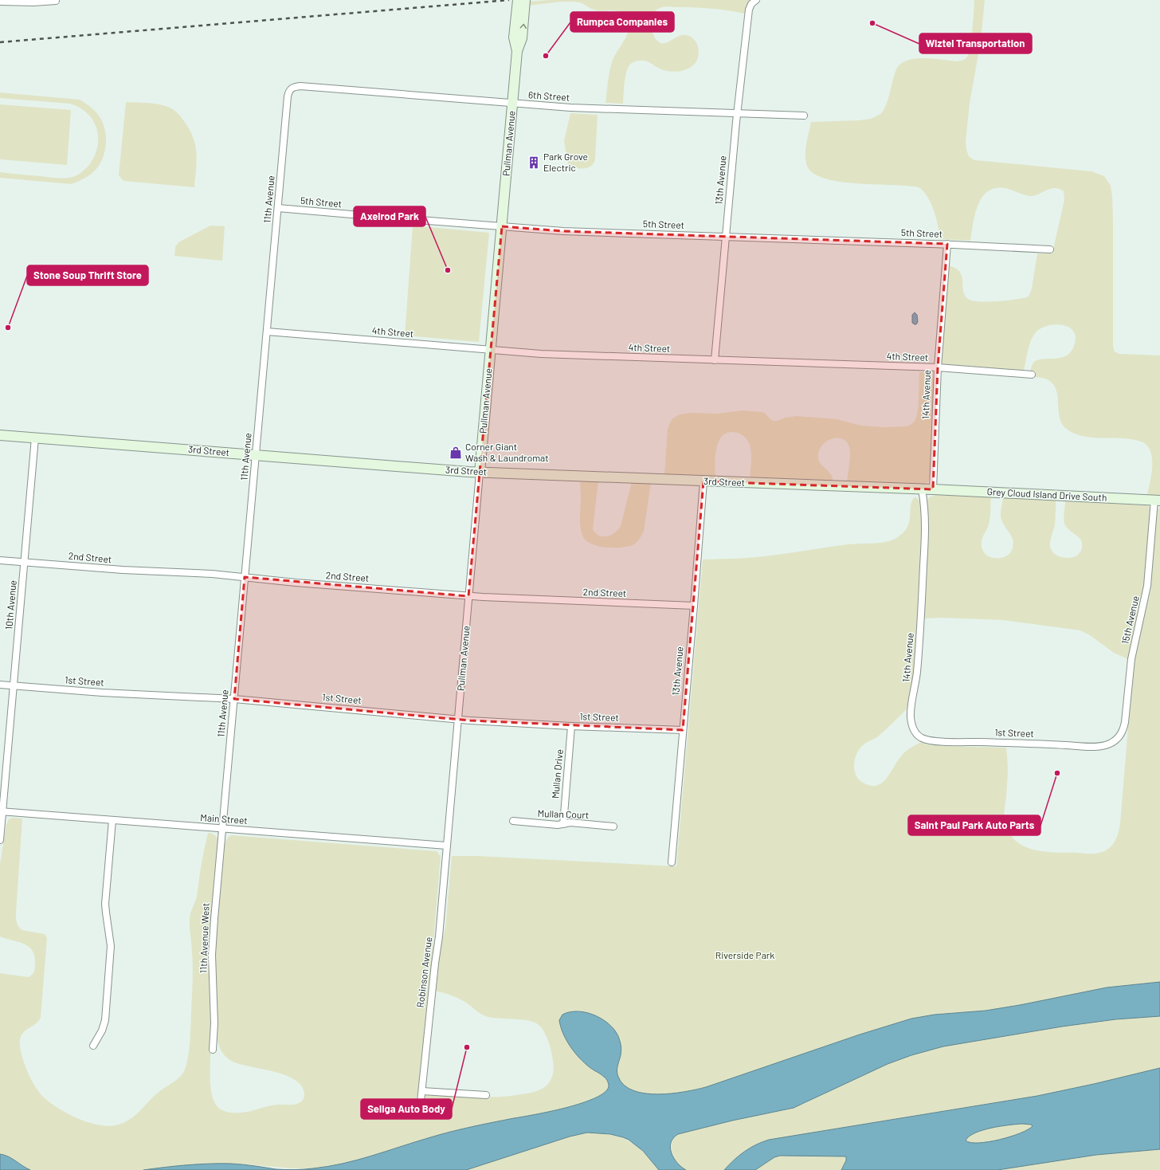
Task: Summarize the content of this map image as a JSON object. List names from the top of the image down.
{
  "streets": {
    "street": [
      "6th Street",
      "Pullman Avenue",
      "13th Avenue",
      "11th Avenue",
      "5th Street",
      "4th Street",
      "14th Avenue",
      "3rd Street",
      "Grey Cloud Island Drive South",
      "2nd Street",
      "10th Avenue",
      "15th Avenue",
      "1st Street",
      "Mullan Drive",
      "Mullan Court",
      "Main Street",
      "11th Avenue West",
      "Robinson Avenue"
    ]
  },
  "crossings": [
    ["6th Street", "Pullman Avenue"],
    ["6th Street", "13th Avenue"],
    ["6th Street", "11th Avenue"],
    ["Pullman Avenue", "5th Street"],
    ["Pullman Avenue", "4th Street"],
    ["Pullman Avenue", "3rd Street"],
    ["Pullman Avenue", "2nd Street"],
    ["Pullman Avenue", "1st Street"],
    ["Pullman Avenue", "Main Street"],
    ["Pullman Avenue", "Robinson Avenue"],
    ["13th Avenue", "5th Street"],
    ["13th Avenue", "4th Street"],
    ["13th Avenue", "3rd Street"],
    ["13th Avenue", "2nd Street"],
    ["13th Avenue", "1st Street"],
    ["11th Avenue", "5th Street"],
    ["11th Avenue", "4th Street"],
    ["11th Avenue", "3rd Street"],
    ["11th Avenue", "2nd Street"],
    ["11th Avenue", "1st Street"],
    ["11th Avenue", "Main Street"],
    ["11th Avenue", "11th Avenue West"],
    ["5th Street", "14th Avenue"],
    ["4th Street", "14th Avenue"],
    ["14th Avenue", "3rd Street"],
    ["14th Avenue", "Grey Cloud Island Drive South"],
    ["14th Avenue", "1st Street"],
    ["3rd Street", "Grey Cloud Island Drive South"],
    ["3rd Street", "10th Avenue"],
    ["Grey Cloud Island Drive South", "15th Avenue"],
    ["2nd Street", "10th Avenue"],
    ["10th Avenue", "1st Street"],
    ["10th Avenue", "Main Street"],
    ["15th Avenue", "1st Street"],
    ["1st Street", "Mullan Drive"],
    ["Mullan Drive", "Mullan Court"],
    ["Main Street", "11th Avenue West"],
    ["Main Street", "Robinson Avenue"]
  ],
  "parks": ["Riverside Park"],
  "places": {
    "other": [
      "Wiztel Transportation",
      "Rumpca Companies",
      "Axelrod Park",
      "Stone Soup Thrift Store",
      "Saint Paul Park Auto Parts",
      "Seliga Auto Body"
    ],
    "building": ["Park Grove Electric"],
    "shop": ["Corner Giant Wash & Laundromat"]
  }
}
